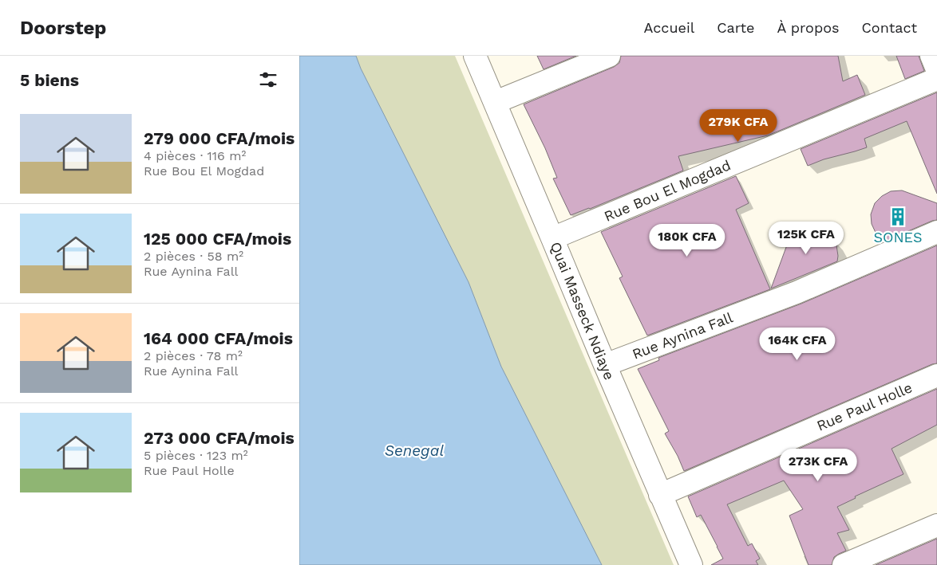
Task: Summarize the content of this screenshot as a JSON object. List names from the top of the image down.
{
  "streets": {
    "street": [
      "Rue Bou El Mogdad",
      "Quai Masseck Ndiaye",
      "Rue Aynina Fall",
      "Rue Paul Holle"
    ]
  },
  "crossings": [
    ["Rue Bou El Mogdad", "Quai Masseck Ndiaye"],
    ["Quai Masseck Ndiaye", "Rue Aynina Fall"],
    ["Quai Masseck Ndiaye", "Rue Paul Holle"]
  ],
  "water": ["Senegal"],
  "places": {
    "building": ["SONES"]
  },
  "page": {
    "header": "Doorstep",
    "nav": [
      "Accueil",
      "Carte",
      "À propos",
      "Contact"
    ],
    "heading": "5 biens",
    "list": [
      {
        "name": "279 000 CFA/mois",
        "note": "4 pièces · 116 m² · Rue Bou El Mogdad"
      },
      {
        "name": "125 000 CFA/mois",
        "note": "2 pièces · 58 m² · Rue Aynina Fall"
      },
      {
        "name": "164 000 CFA/mois",
        "note": "2 pièces · 78 m² · Rue Aynina Fall"
      },
      {
        "name": "273 000 CFA/mois",
        "note": "5 pièces · 123 m² · Rue Paul Holle"
      }
    ],
    "price": [
      "279K CFA",
      "125K CFA",
      "180K CFA",
      "164K CFA",
      "273K CFA"
    ]
  }
}
